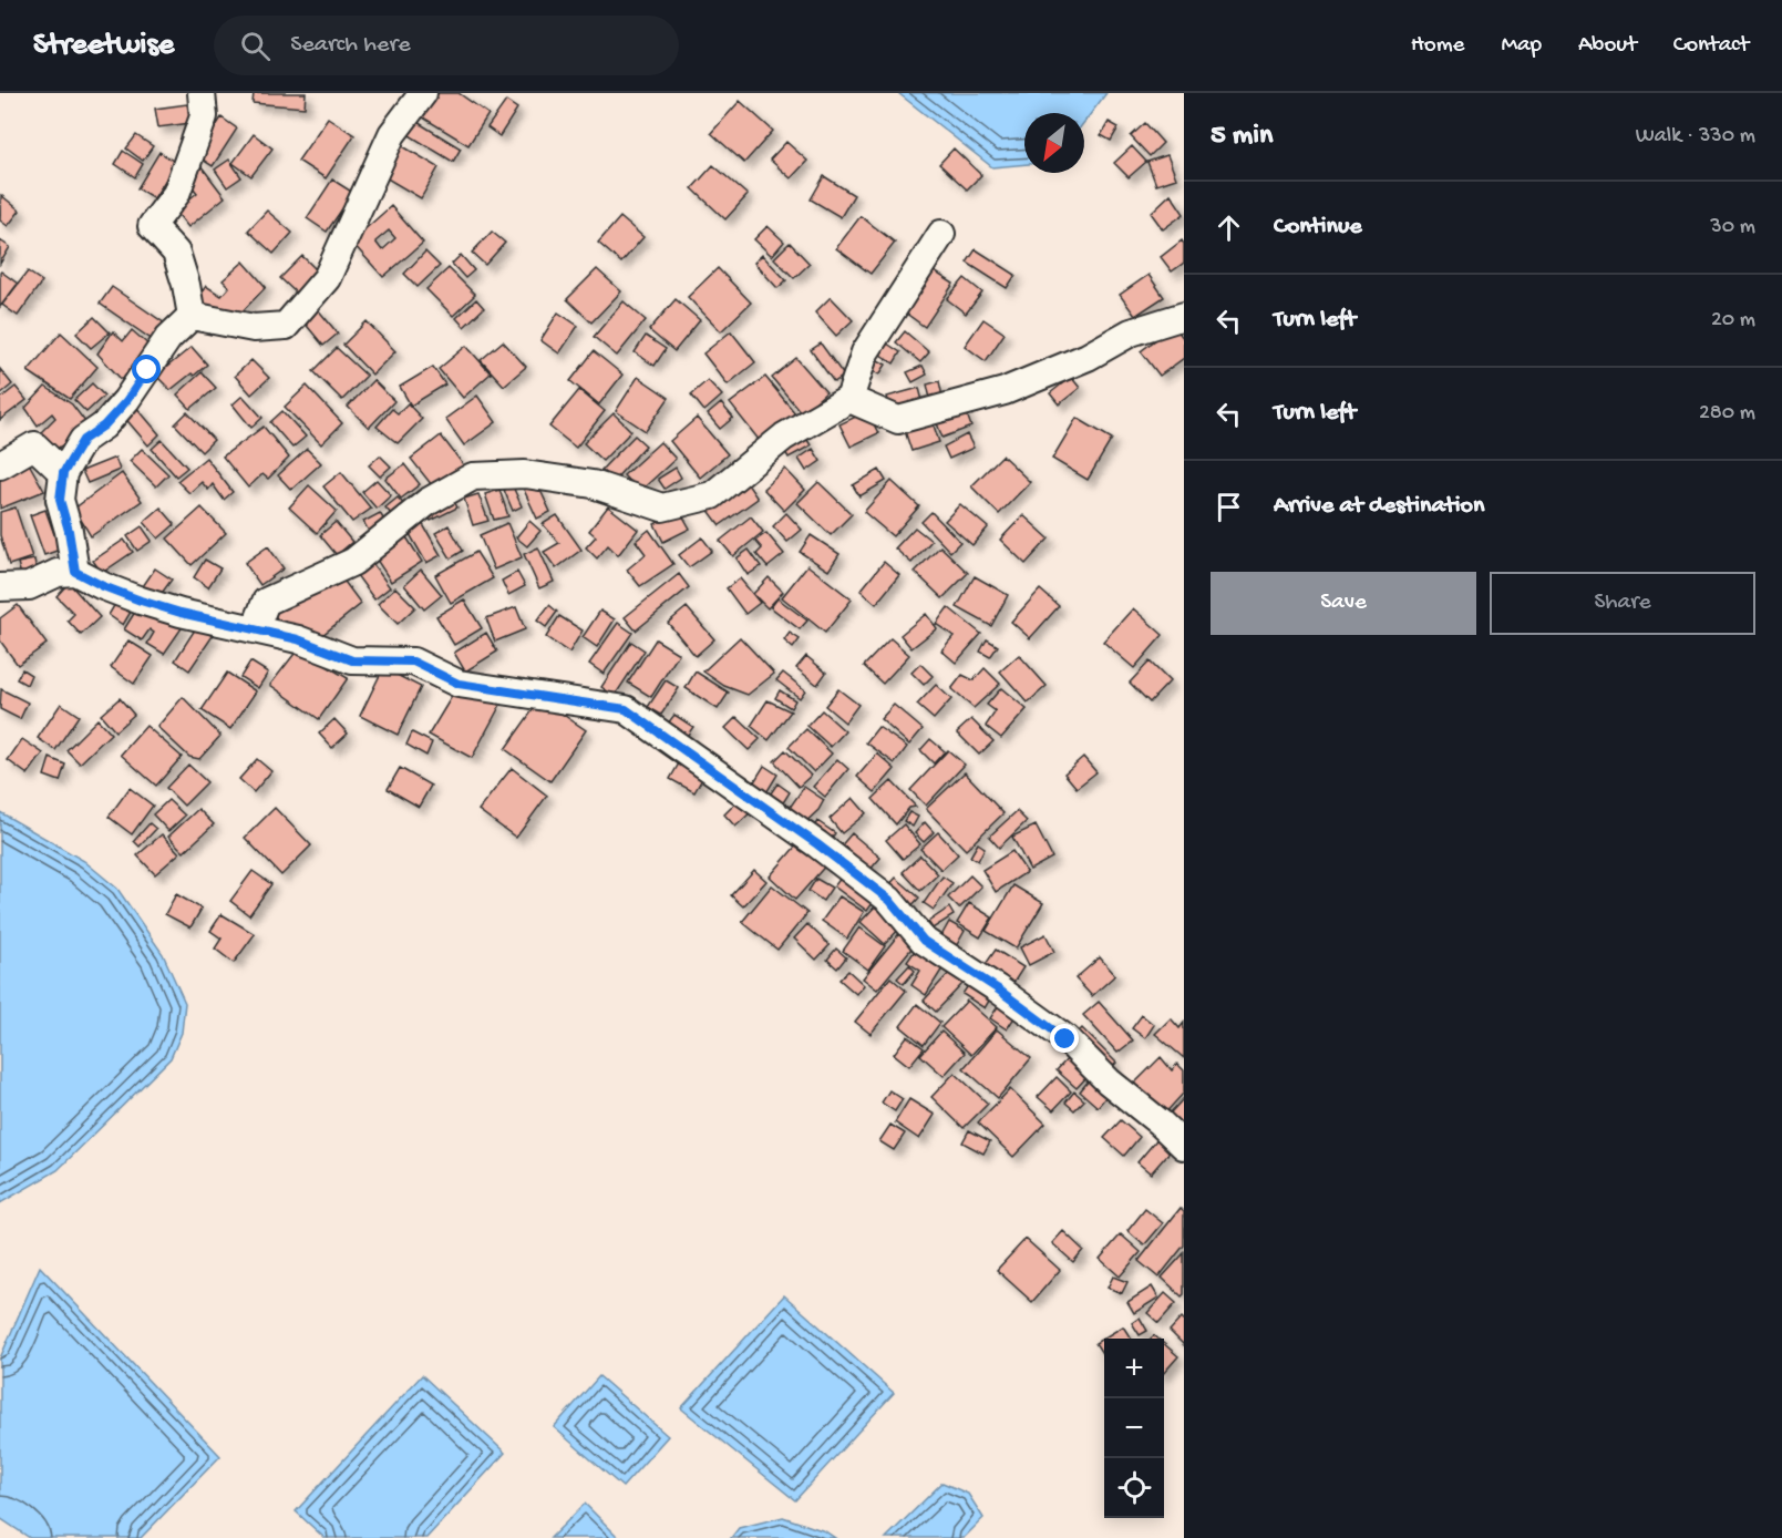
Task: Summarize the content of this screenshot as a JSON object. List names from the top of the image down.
{
  "north": "bottom left",
  "page": {
    "header": "Streetwise",
    "search": "Search here",
    "nav": [
      "Home",
      "Map",
      "About",
      "Contact"
    ],
    "heading": ["5 min", "Walk · 330 m"],
    "list": [
      ["Continue", "30 m"],
      ["Turn left", "20 m"],
      ["Turn left", "280 m"],
      "Arrive at destination"
    ],
    "buttons": ["Save", "Share"],
    "map_buttons": ["+", "−"]
  }
}
